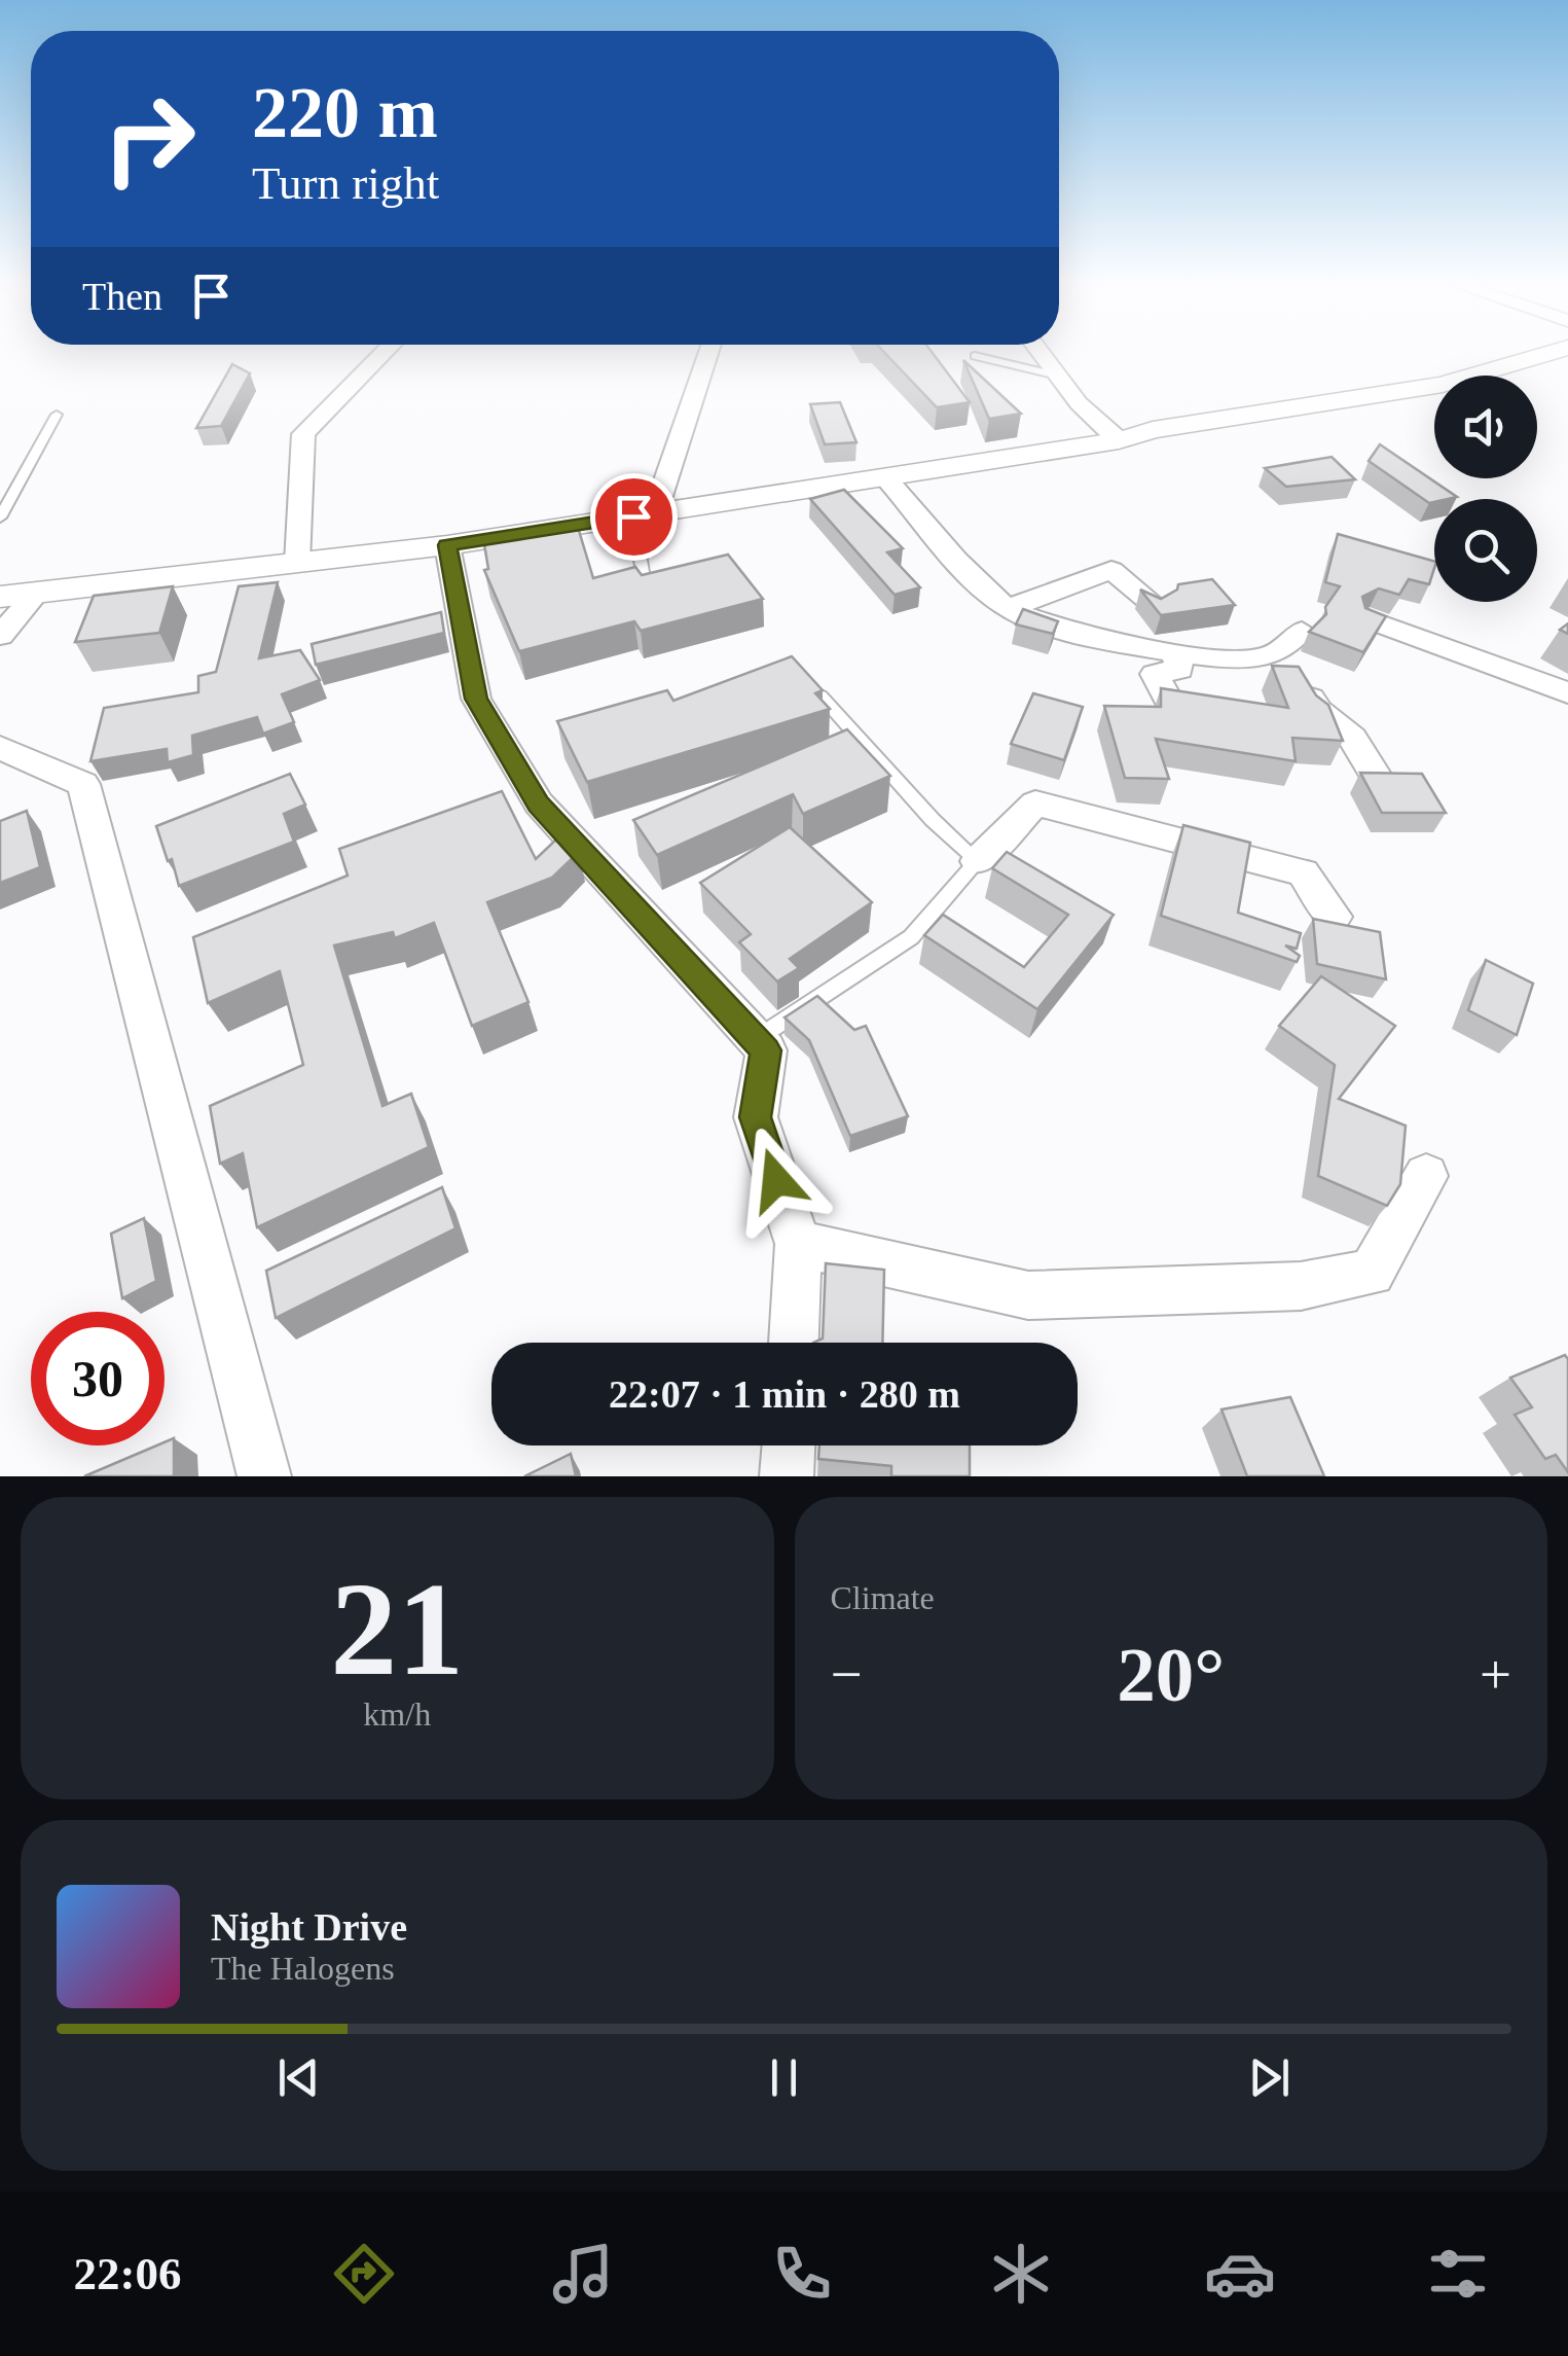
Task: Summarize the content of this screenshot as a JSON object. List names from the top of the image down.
{
  "page": {
    "turn": ["220 m", "Turn right"],
    "then": "Then",
    "limit": "30",
    "trip": "22:07 · 1 min · 280 m",
    "tile": [
      ["21", "km/h"],
      "Climate"
    ],
    "heat": ["−", "20°", "+"],
    "song": ["Night Drive", "The Halogens"],
    "tabs": "22:06"
  }
}
